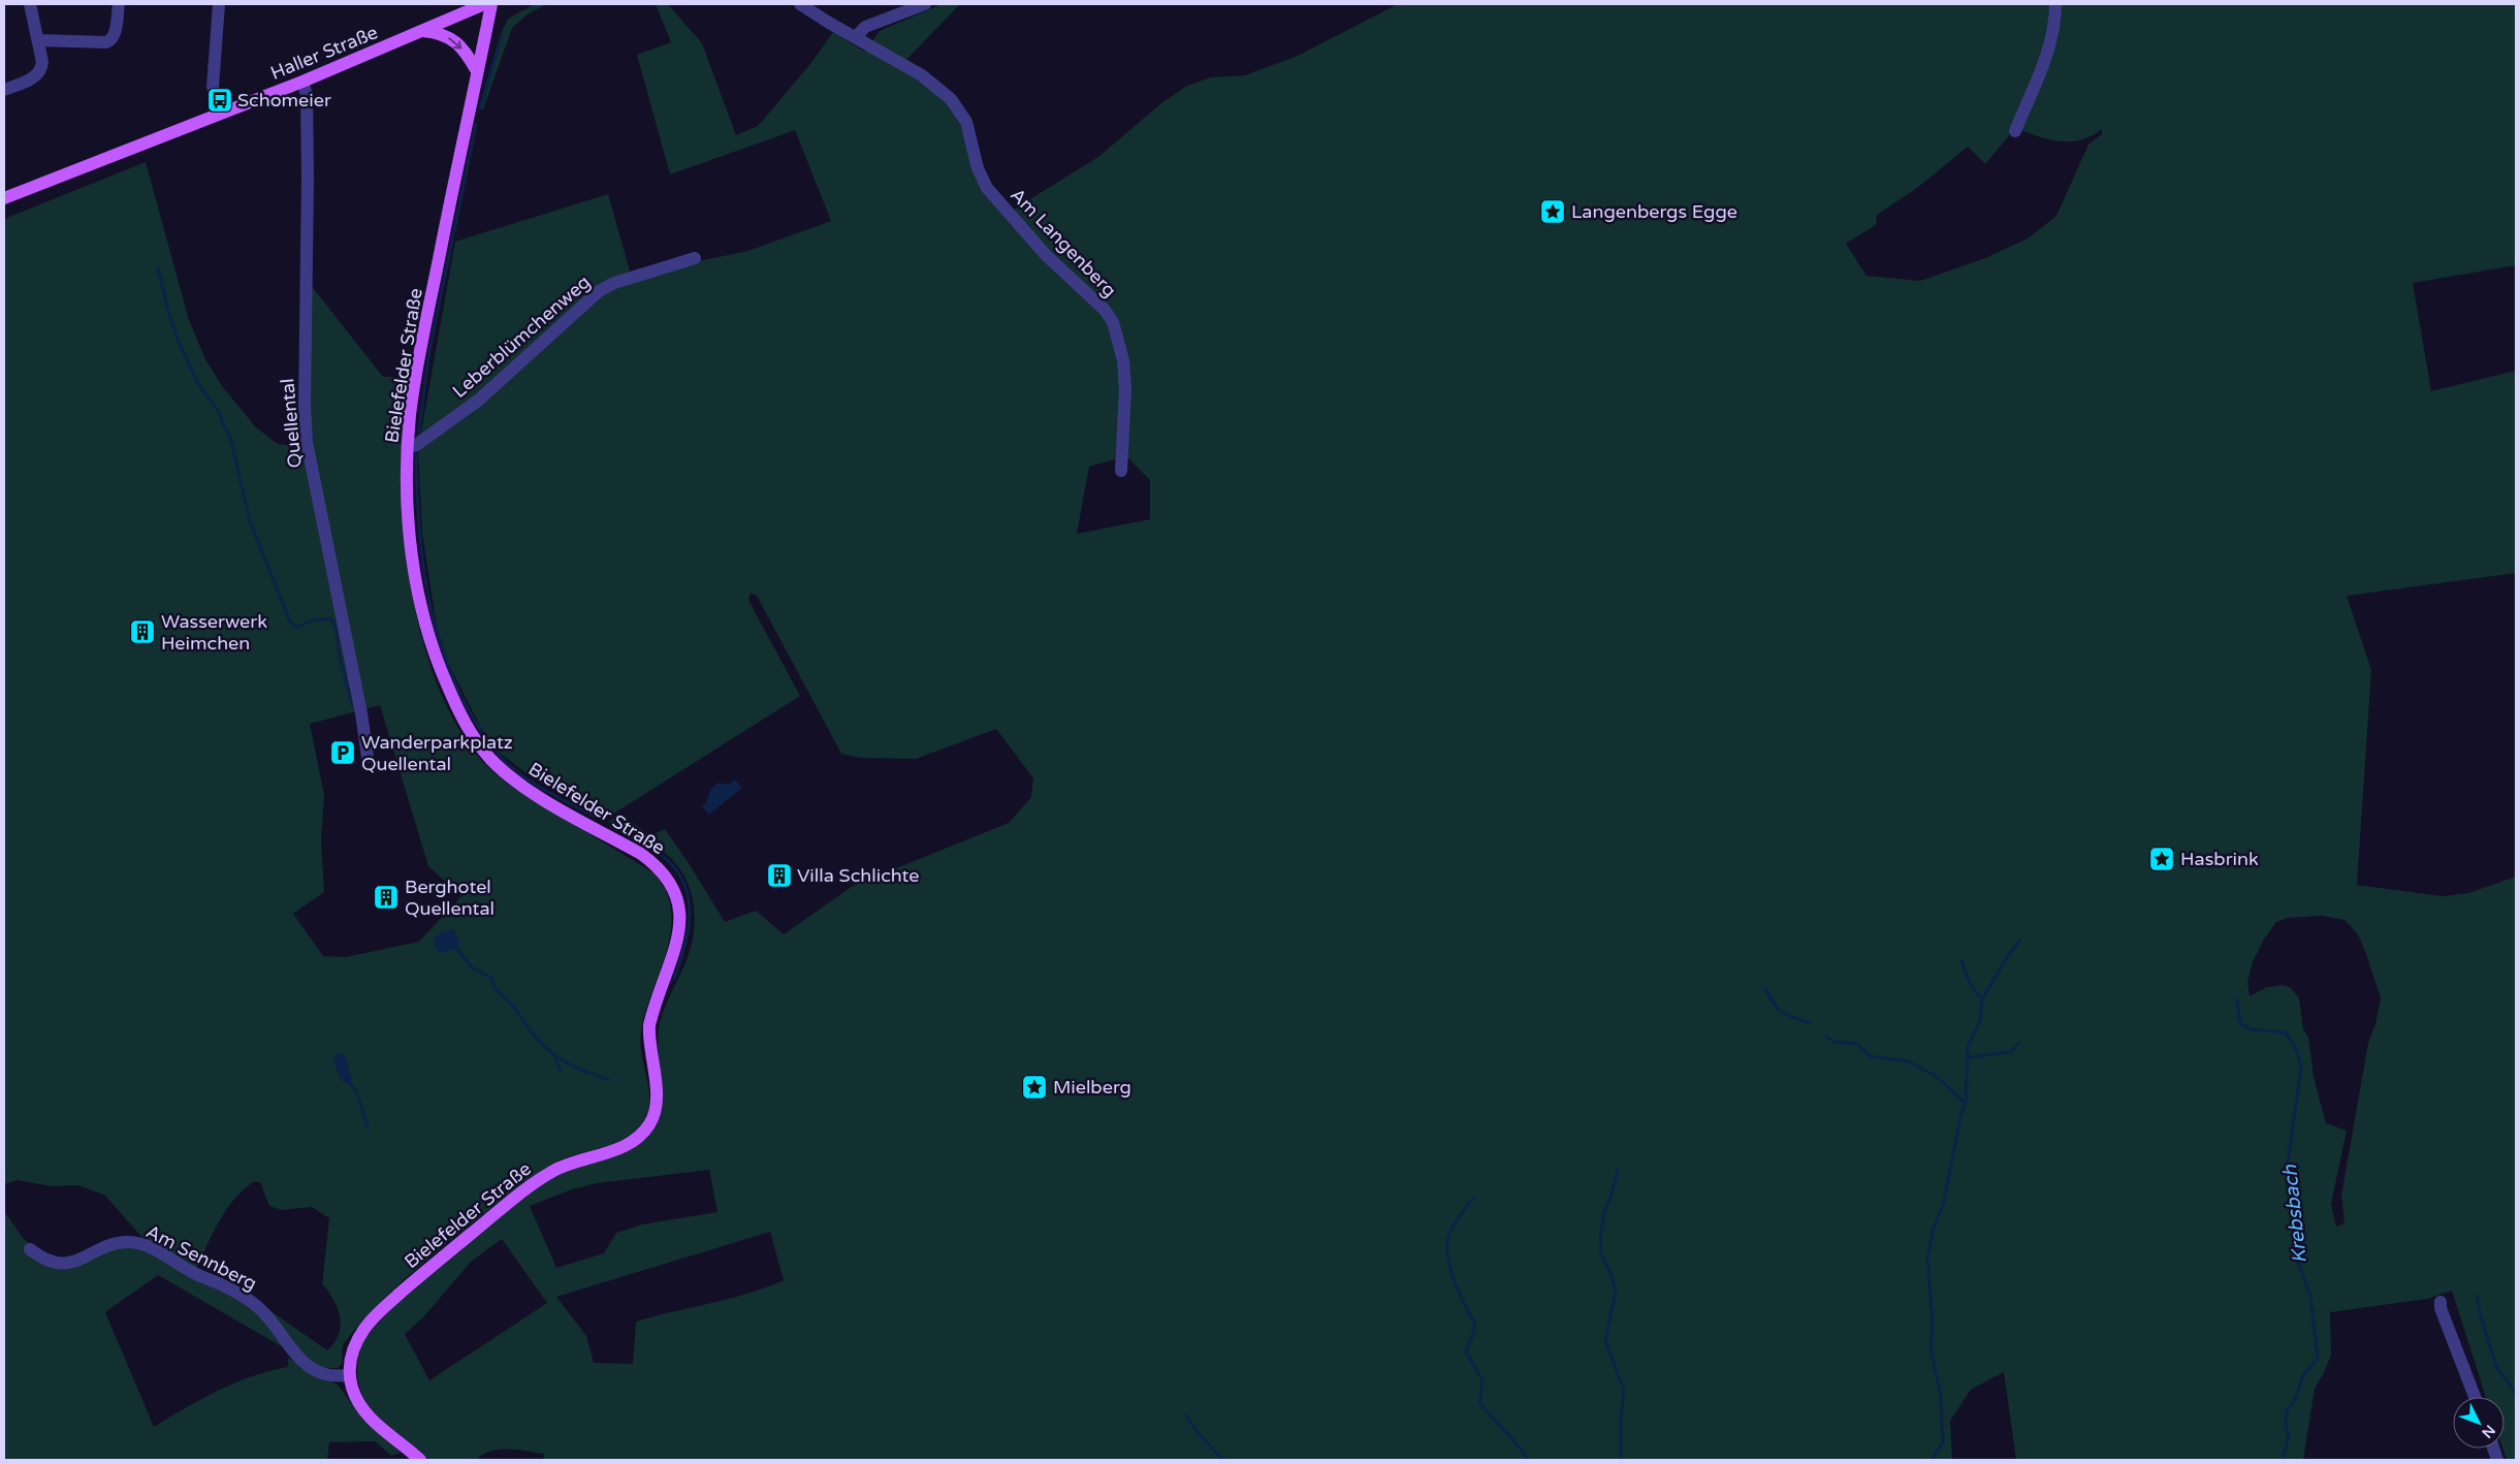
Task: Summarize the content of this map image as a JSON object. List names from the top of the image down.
{
  "streets": {
    "main road": ["Haller Straße", "Bielefelder Straße"],
    "street": [
      "Am Langenberg",
      "Leberblümchenweg",
      "Quellental",
      "Am Sennberg"
    ]
  },
  "crossings": [
    ["Haller Straße", "Quellental"],
    ["Leberblümchenweg", "Bielefelder Straße"],
    ["Bielefelder Straße", "Am Sennberg"]
  ],
  "water": ["Krebsbach"],
  "places": {
    "bus stop": ["Schomeier"],
    "place": ["Langenbergs Egge", "Hasbrink", "Mielberg"],
    "building": ["Wasserwerk Heimchen", "Villa Schlichte", "Berghotel Quellental"],
    "parking": ["Wanderparkplatz Quellental"]
  },
  "north": "bottom right"
}
